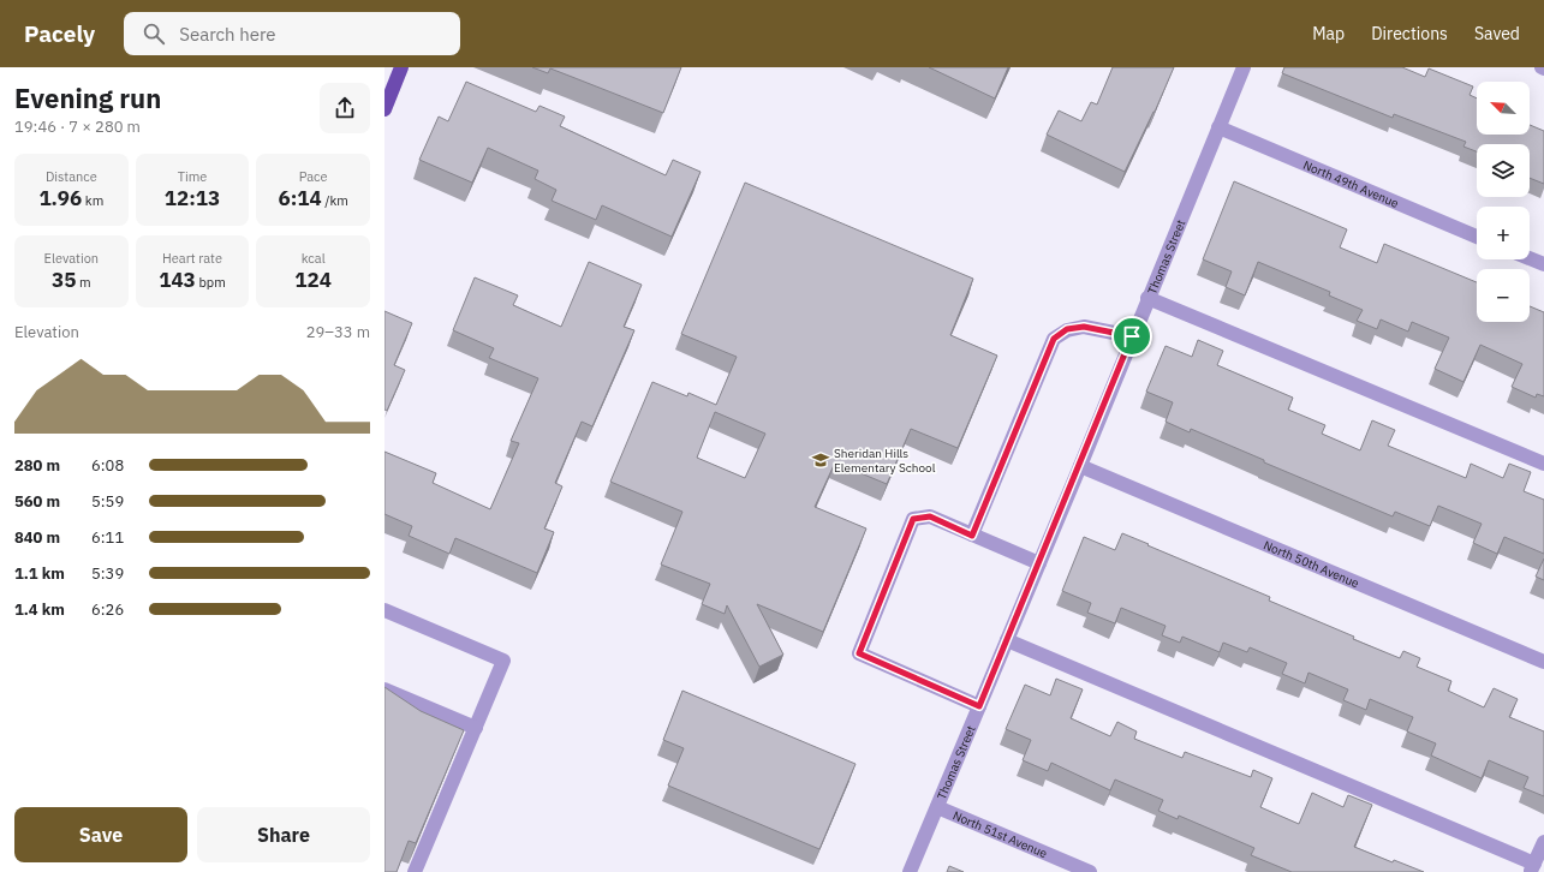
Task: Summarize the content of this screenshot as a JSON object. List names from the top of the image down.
{
  "streets": {
    "street": [
      "North 49th Avenue",
      "Thomas Street",
      "North 50th Avenue",
      "North 51st Avenue"
    ]
  },
  "crossings": [
    ["North 49th Avenue", "Thomas Street"],
    ["Thomas Street", "North 50th Avenue"],
    ["Thomas Street", "North 51st Avenue"]
  ],
  "places": {
    "school or university": ["Sheridan Hills Elementary School"]
  },
  "north": "top left",
  "page": {
    "header": "Pacely",
    "search": "Search here",
    "nav": ["Map", "Directions", "Saved"],
    "heading": ["Evening run", "19:46 · 7 × 280 m"],
    "map_buttons": ["+", "−"],
    "stats": [
      ["Distance", "1.96 km"],
      ["Time", "12:13"],
      ["Pace", "6:14 /km"],
      ["Elevation", "35 m"],
      ["Heart rate", "143 bpm"],
      ["kcal", "124"]
    ],
    "chart": ["Elevation", "29–33 m"],
    "list": [
      {
        "name": "280 m",
        "note": "6:08"
      },
      {
        "name": "560 m",
        "note": "5:59"
      },
      {
        "name": "840 m",
        "note": "6:11"
      },
      {
        "name": "1.1 km",
        "note": "5:39"
      },
      {
        "name": "1.4 km",
        "note": "6:26"
      }
    ],
    "buttons": ["Save", "Share"]
  }
}
